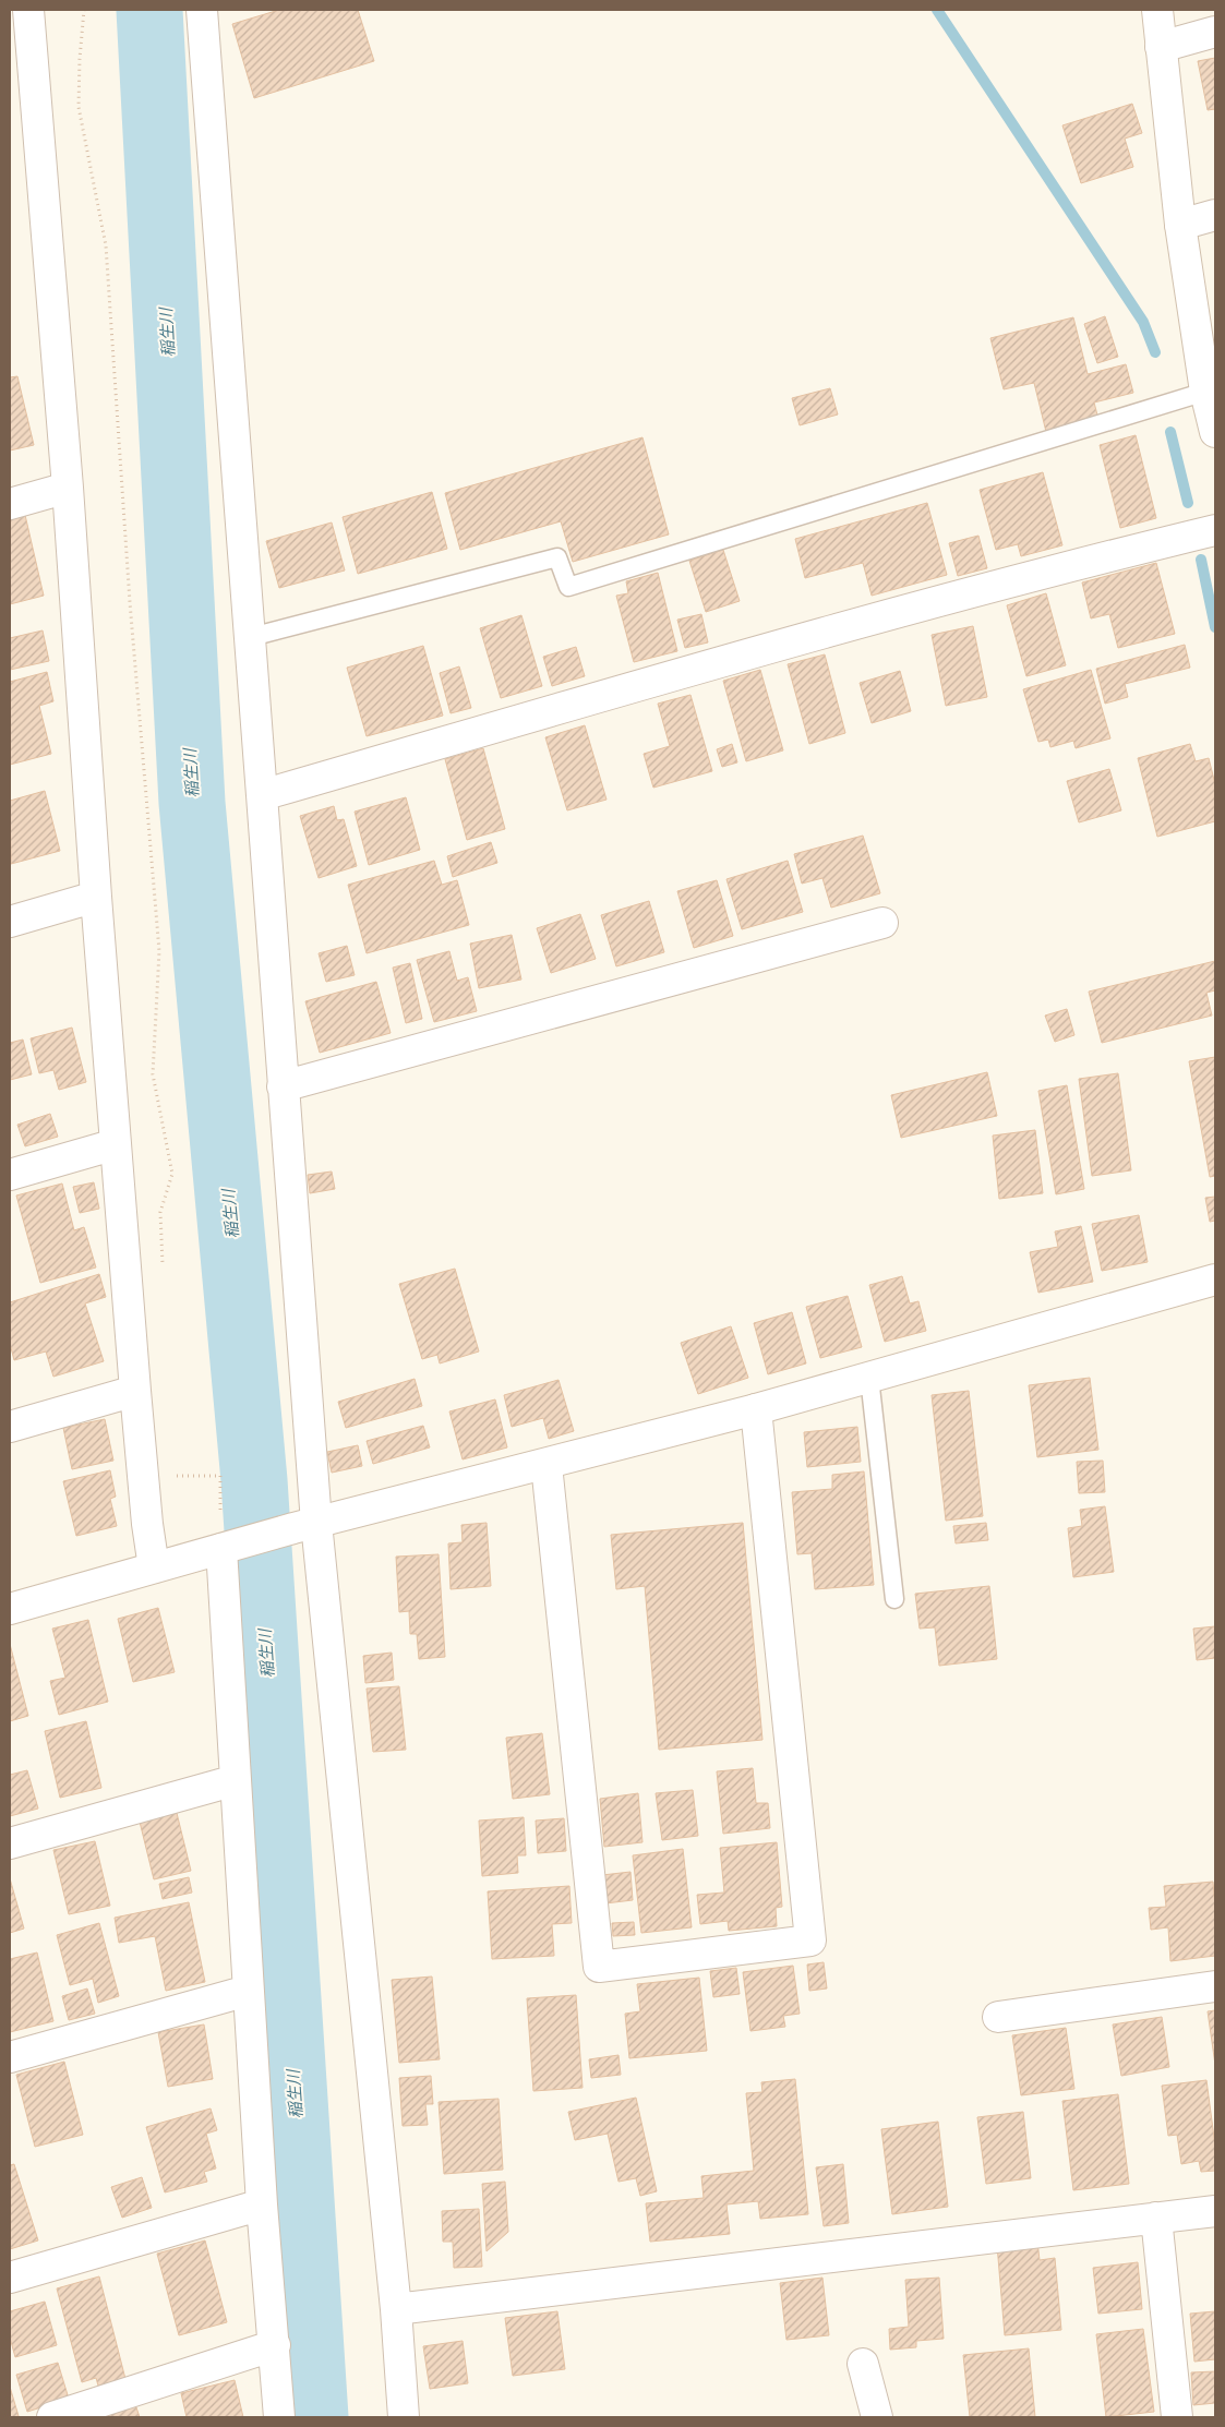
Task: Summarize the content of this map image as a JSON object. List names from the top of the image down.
{
  "water": ["稲生川"]
}
